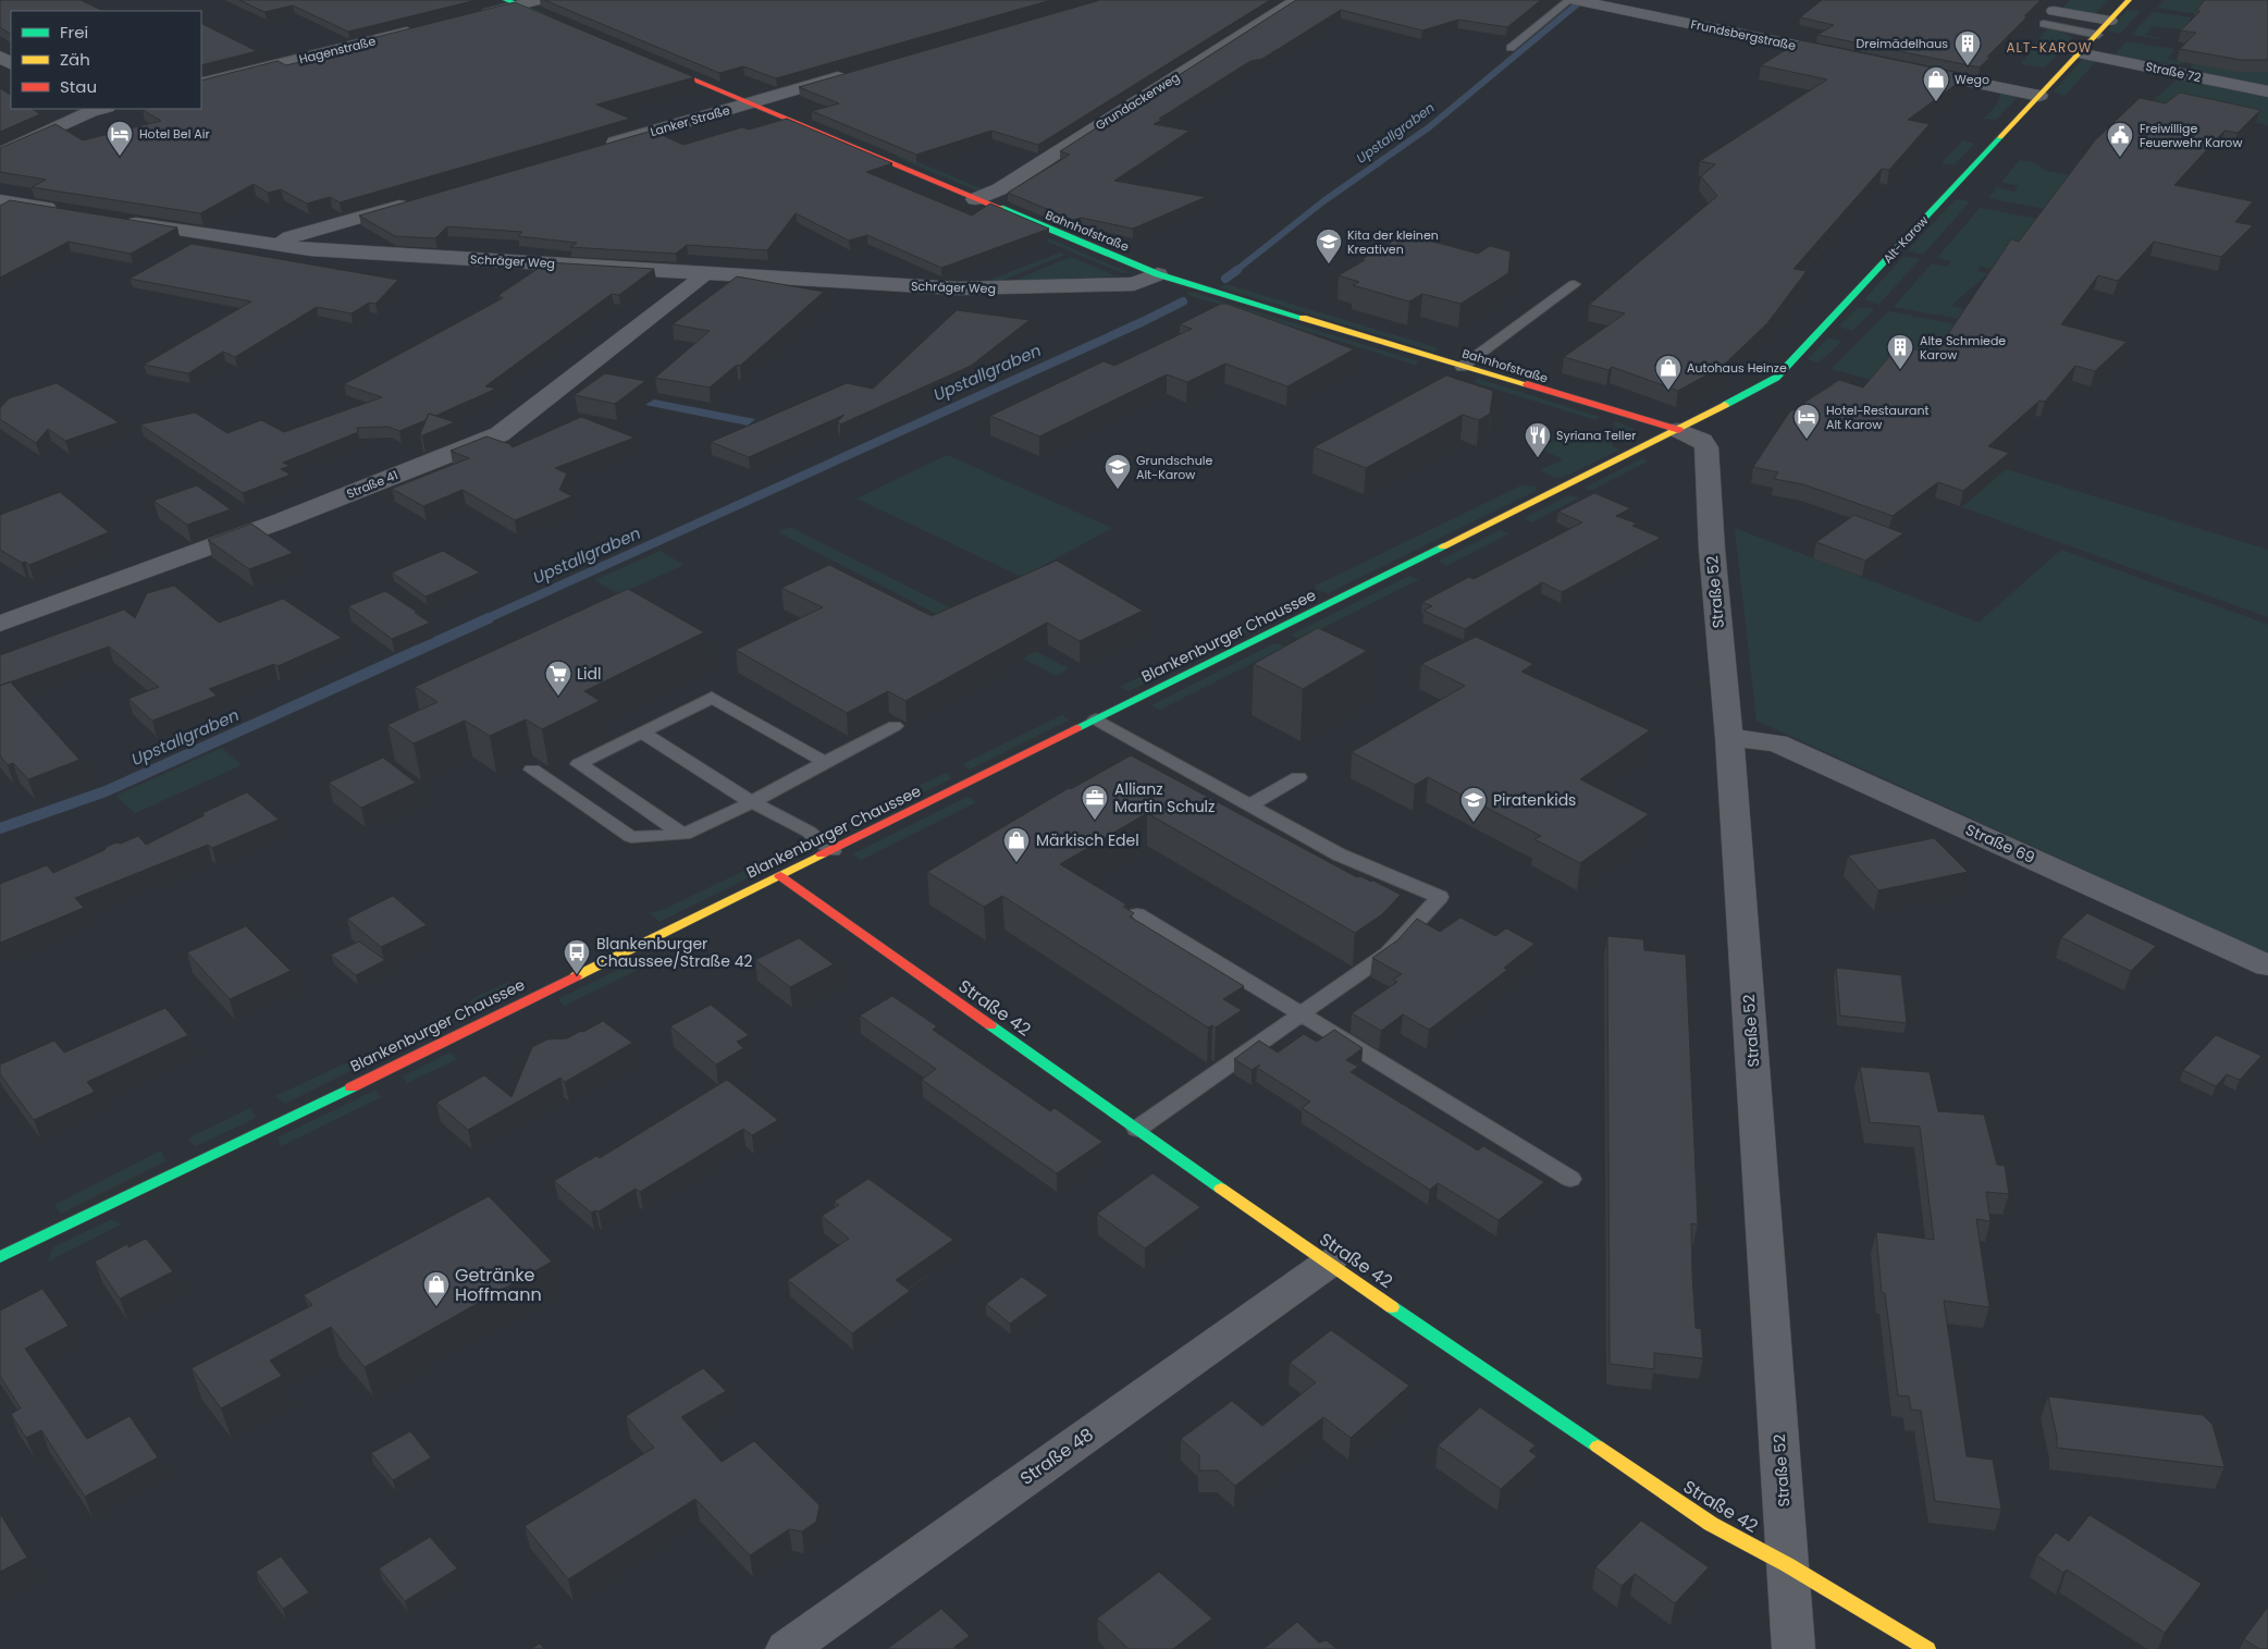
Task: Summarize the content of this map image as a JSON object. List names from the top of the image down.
{
  "streets": {
    "main road": [
      "Bahnhofstraße",
      "Alt-Karow",
      "Blankenburger Chaussee",
      "Straße 42"
    ],
    "street": [
      "Frundsbergstraße",
      "Hagenstraße",
      "Straße 72",
      "Grundackerweg",
      "Lanker Straße",
      "Schräger Weg",
      "Straße 41",
      "Straße 52",
      "Straße 69",
      "Straße 48"
    ]
  },
  "crossings": [
    ["Straße 72", "Alt-Karow"],
    ["Grundackerweg", "Bahnhofstraße"],
    ["Lanker Straße", "Bahnhofstraße"],
    ["Bahnhofstraße", "Alt-Karow"],
    ["Bahnhofstraße", "Schräger Weg"],
    ["Bahnhofstraße", "Straße 52"],
    ["Bahnhofstraße", "Blankenburger Chaussee"],
    ["Alt-Karow", "Straße 52"],
    ["Alt-Karow", "Blankenburger Chaussee"],
    ["Schräger Weg", "Straße 41"],
    ["Straße 52", "Blankenburger Chaussee"],
    ["Straße 52", "Straße 69"],
    ["Straße 52", "Straße 42"],
    ["Blankenburger Chaussee", "Straße 42"],
    ["Straße 42", "Straße 48"]
  ],
  "districts": ["ALT-KAROW"],
  "water": ["Upstallgraben"],
  "places": {
    "building": ["Dreimädelhaus", "Alte Schmiede Karow"],
    "shop": [
      "Wego",
      "Autohaus Heinze",
      "Märkisch Edel",
      "Getränke Hoffmann"
    ],
    "hotel": ["Hotel Bel Air", "Hotel-Restaurant Alt Karow"],
    "public building": ["Freiwillige Feuerwehr Karow"],
    "school or university": ["Kita der kleinen Kreativen", "Grundschule Alt-Karow", "Piratenkids"],
    "restaurant": ["Syriana Teller"],
    "supermarket": ["Lidl"],
    "office": ["Allianz Martin Schulz"],
    "bus stop": ["Blankenburger Chaussee/Straße 42"]
  },
  "legend": ["Frei", "Zäh", "Stau"]
}
